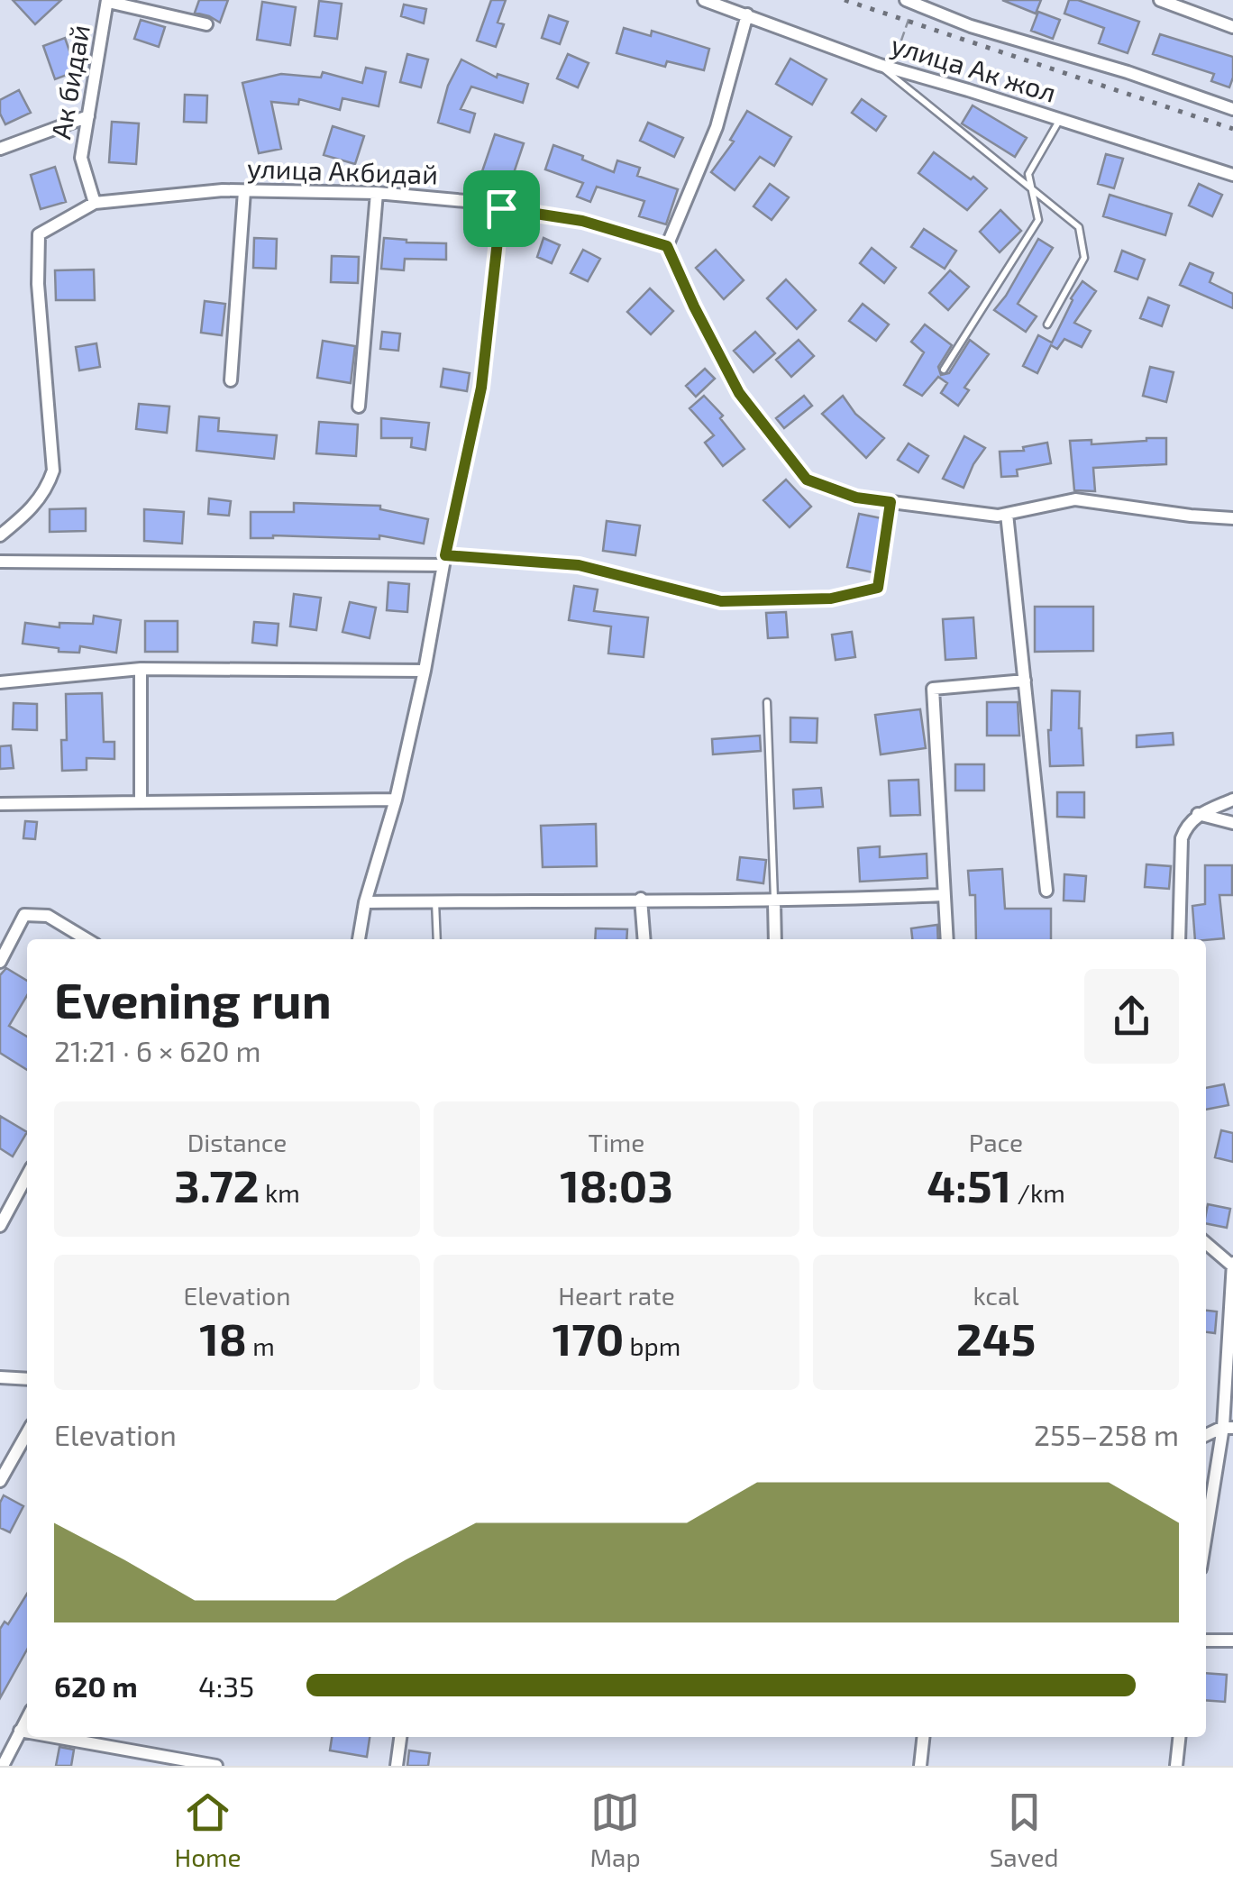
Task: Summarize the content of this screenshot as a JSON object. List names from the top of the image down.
{
  "streets": {
    "street": ["улица Ак жол", "Ак бидай", "улица Акбидай"]
  },
  "crossings": [
    ["Ак бидай", "улица Акбидай"]
  ],
  "page": {
    "heading": ["Evening run", "21:21 · 6 × 620 m"],
    "stats": [
      ["Distance", "3.72 km"],
      ["Time", "18:03"],
      ["Pace", "4:51 /km"],
      ["Elevation", "18 m"],
      ["Heart rate", "170 bpm"],
      ["kcal", "245"]
    ],
    "chart": ["Elevation", "255–258 m"],
    "list": [
      {
        "name": "620 m",
        "note": "4:35"
      }
    ],
    "tabs": ["Home", "Map", "Saved"]
  }
}
